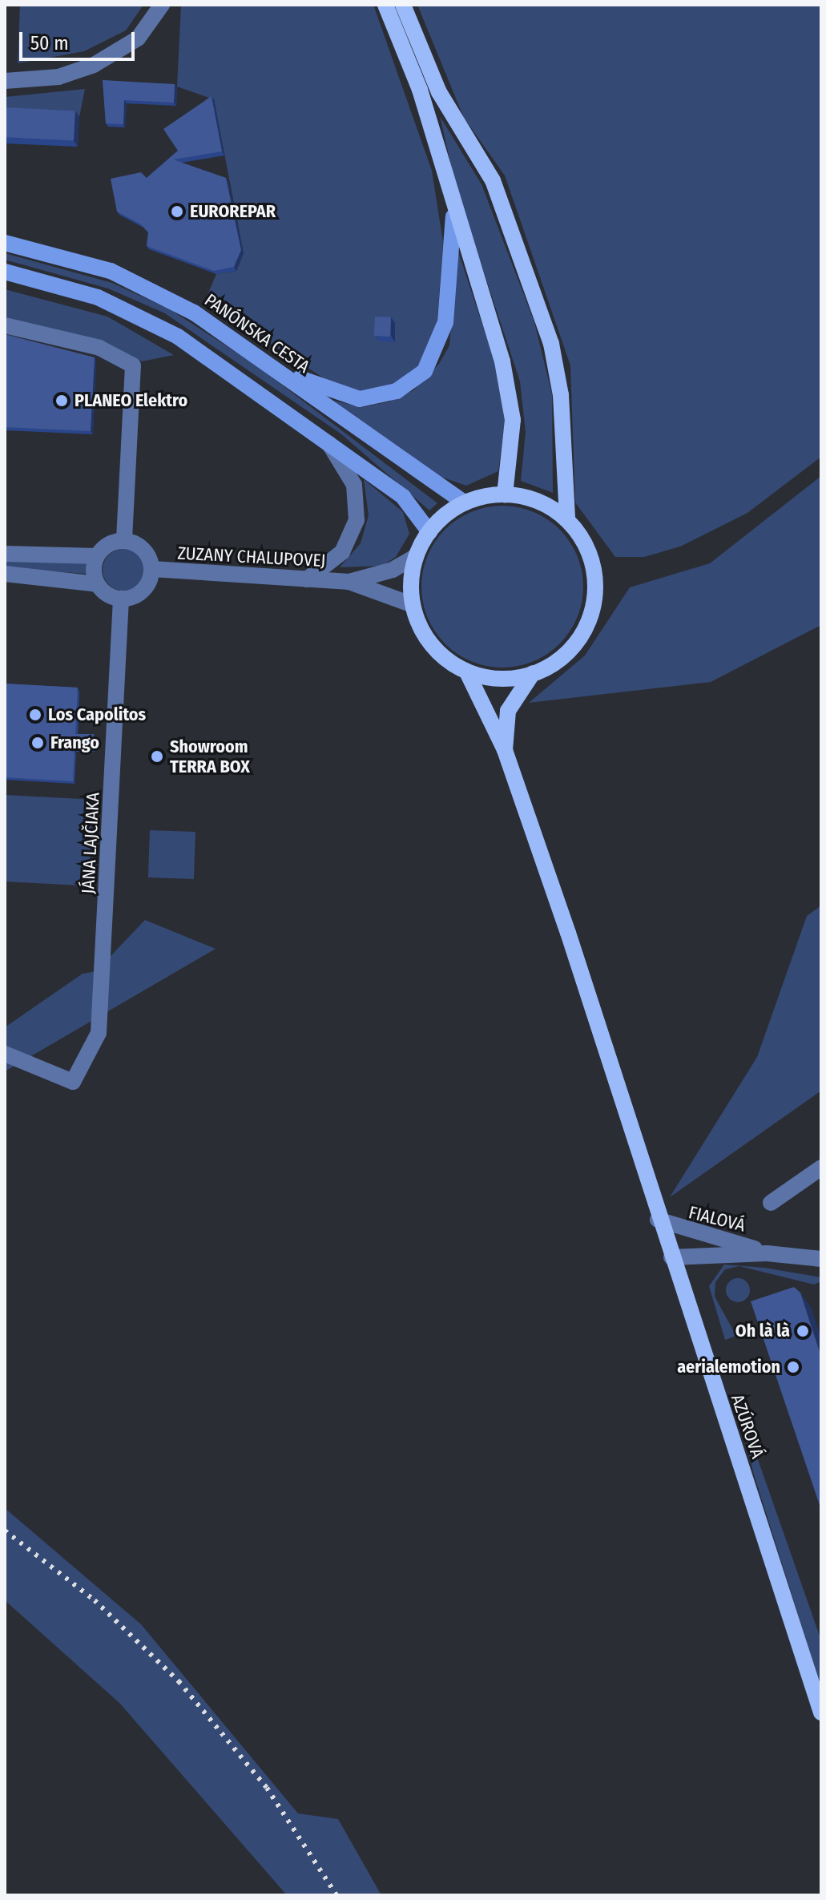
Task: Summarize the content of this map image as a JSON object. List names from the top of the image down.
{
  "streets": {
    "main road": ["PANÓNSKA CESTA", "AZÚROVÁ"],
    "street": ["ZUZANY CHALUPOVEJ", "JÁNA LAJČIAKA", "FIALOVÁ"]
  },
  "crossings": [
    ["PANÓNSKA CESTA", "AZÚROVÁ"],
    ["ZUZANY CHALUPOVEJ", "JÁNA LAJČIAKA"],
    ["FIALOVÁ", "AZÚROVÁ"]
  ],
  "places": [
    "EUROREPAR",
    "PLANEO Elektro",
    "Los Capolitos",
    "Frango",
    "Showroom TERRA BOX",
    "Oh là là",
    "aerialemotion"
  ],
  "scale_bar": "50 m"
}
